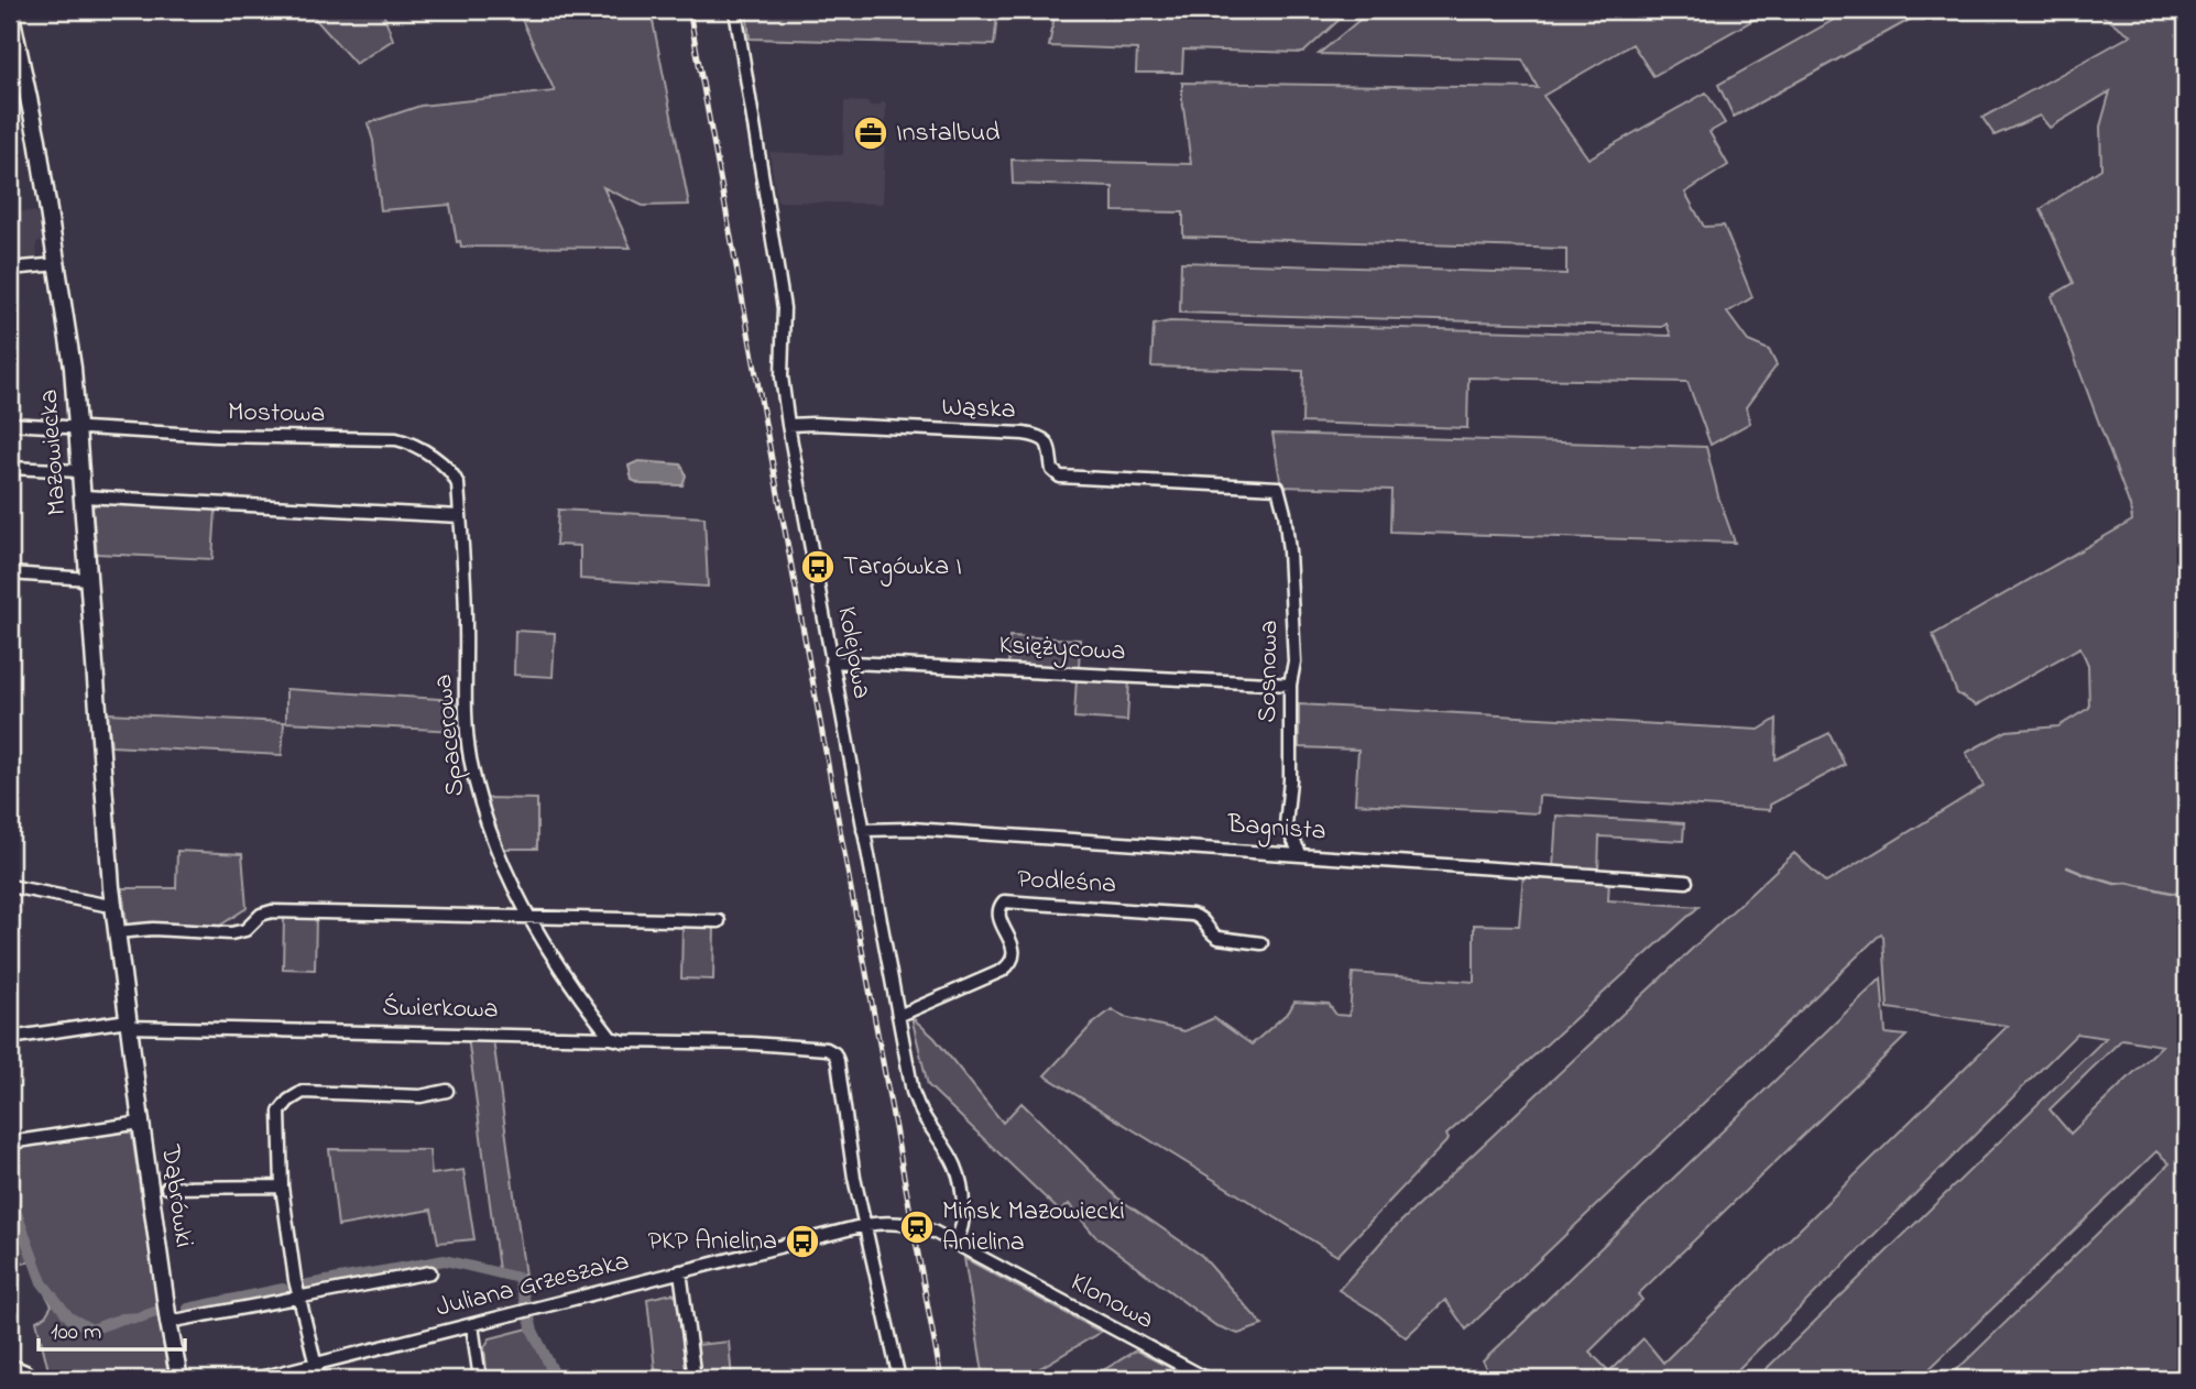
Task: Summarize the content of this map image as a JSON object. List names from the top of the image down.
{
  "streets": {
    "street": [
      "Wąska",
      "Mostowa",
      "Mazowiecka",
      "Księżycowa",
      "Kolejowa",
      "Sosnowa",
      "Spacerowa",
      "Bagnista",
      "Podleśna",
      "Świerkowa",
      "Dąbrówki",
      "Juliana Grzeszaka",
      "Klonowa"
    ]
  },
  "crossings": [
    ["Wąska", "Kolejowa"],
    ["Wąska", "Sosnowa"],
    ["Mostowa", "Mazowiecka"],
    ["Mostowa", "Spacerowa"],
    ["Mazowiecka", "Dąbrówki"],
    ["Księżycowa", "Kolejowa"],
    ["Księżycowa", "Sosnowa"],
    ["Kolejowa", "Bagnista"],
    ["Kolejowa", "Podleśna"],
    ["Kolejowa", "Juliana Grzeszaka"],
    ["Kolejowa", "Klonowa"],
    ["Sosnowa", "Bagnista"],
    ["Spacerowa", "Świerkowa"],
    ["Świerkowa", "Dąbrówki"],
    ["Świerkowa", "Juliana Grzeszaka"],
    ["Juliana Grzeszaka", "Klonowa"]
  ],
  "places": {
    "office": ["Instalbud"],
    "bus stop": ["Targówka I", "PKP Anielina"],
    "station": ["Mińsk Mazowiecki Anielina"]
  },
  "scale_bar": "100 m"
}
